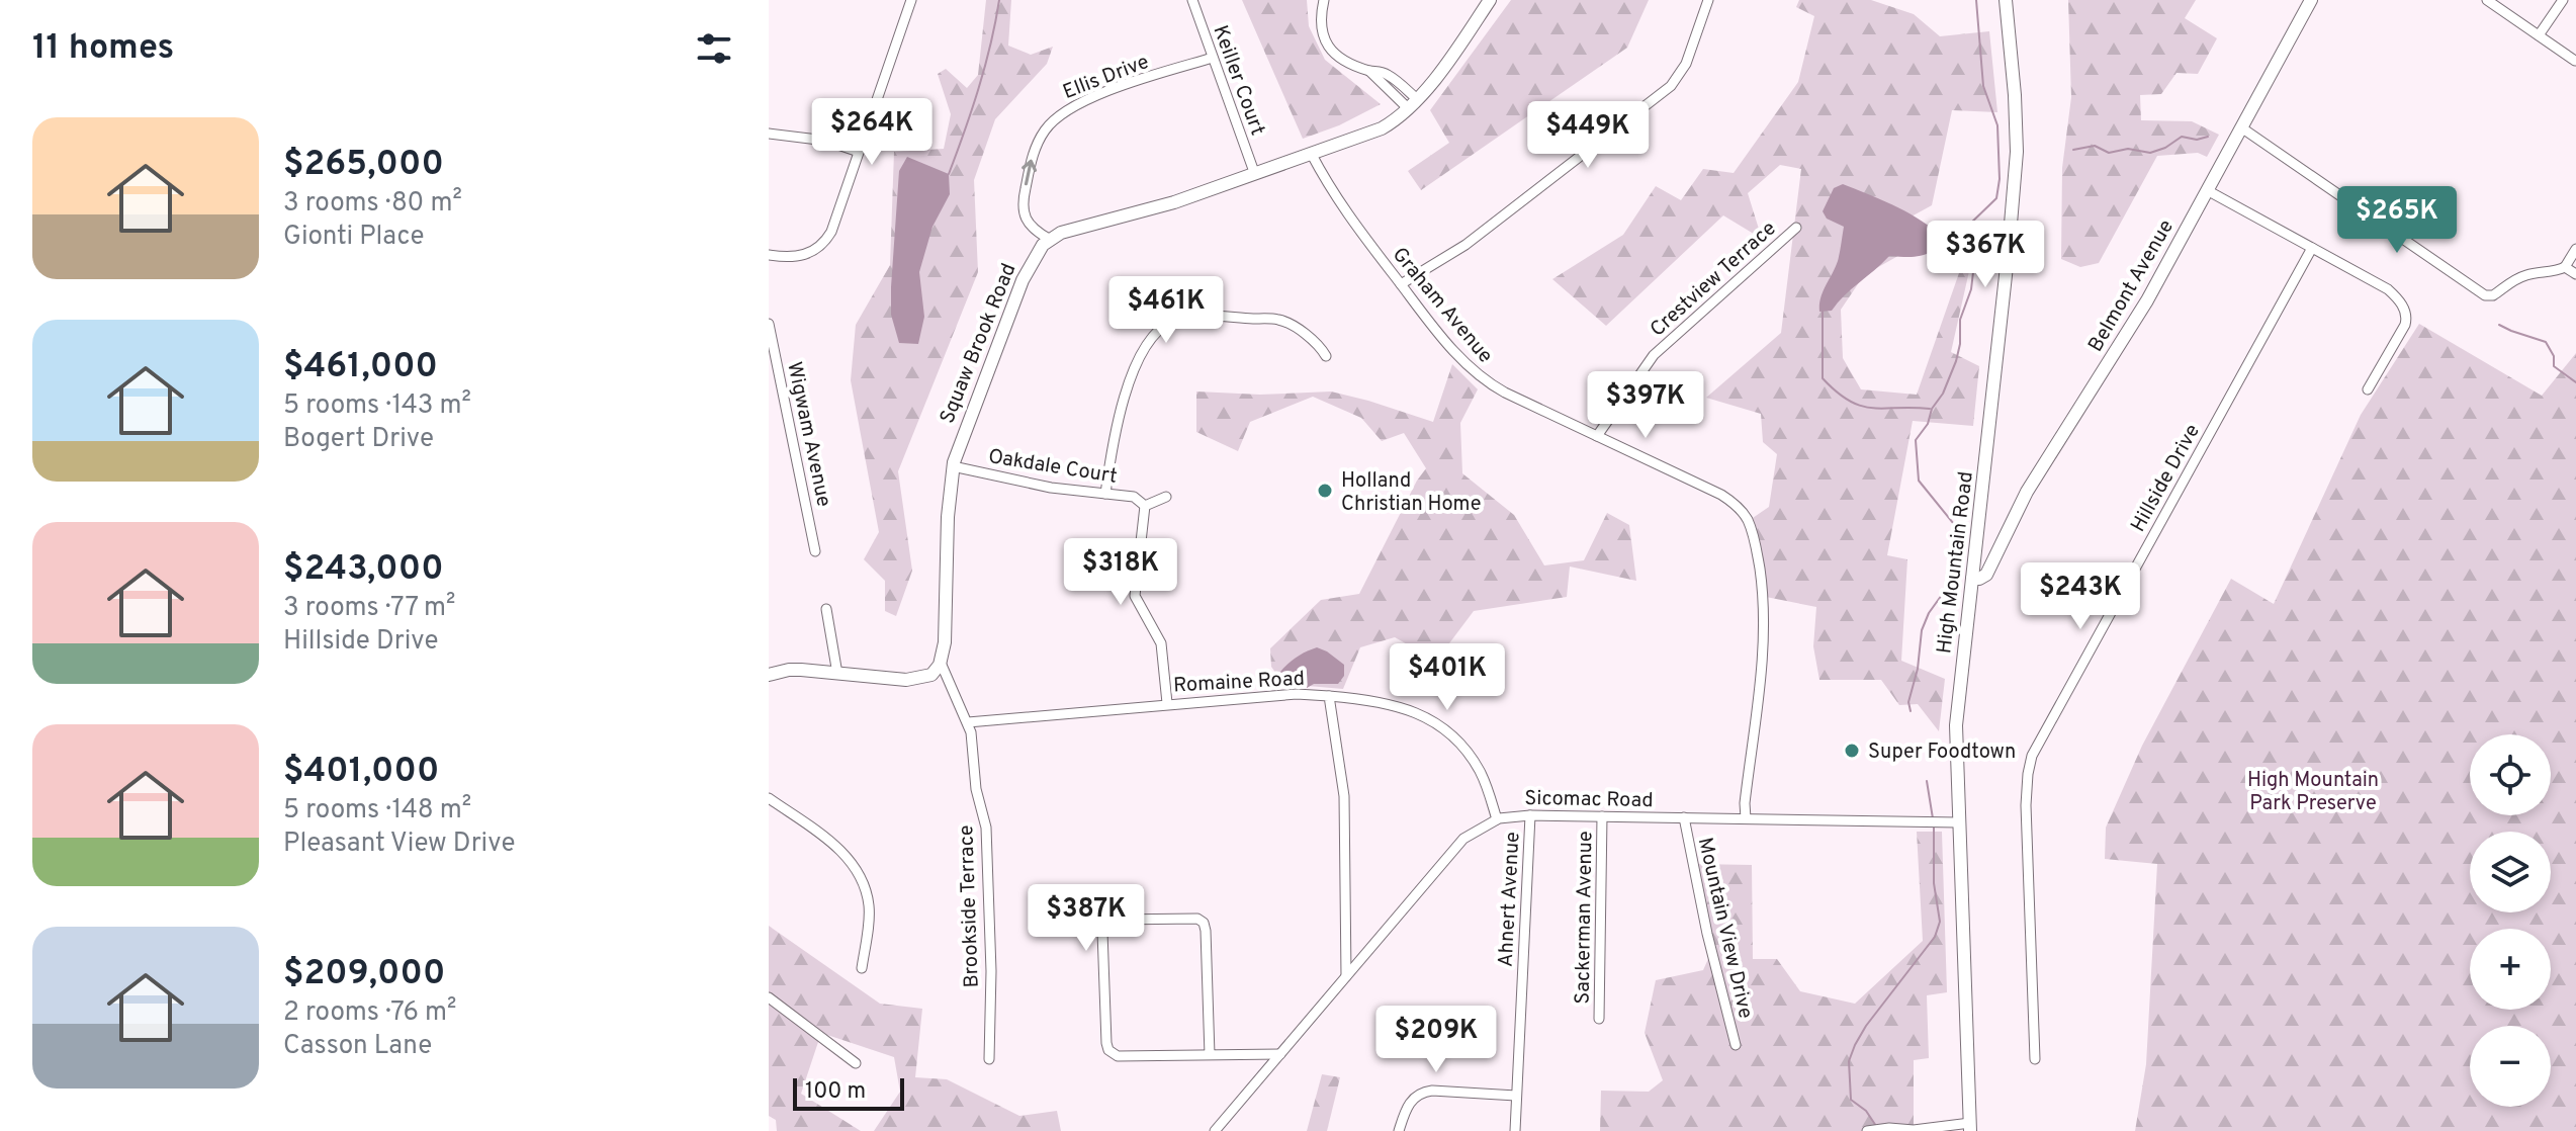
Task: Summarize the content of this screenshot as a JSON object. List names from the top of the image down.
{
  "streets": {
    "street": [
      "Ellis Drive",
      "Keiller Court",
      "Crestview Terrace",
      "Belmont Avenue",
      "Graham Avenue",
      "Squaw Brook Road",
      "Wigwam Avenue",
      "Oakdale Court",
      "Hillside Drive",
      "High Mountain Road",
      "Romaine Road",
      "Sicomac Road",
      "Ahnert Avenue",
      "Brookside Terrace",
      "Sackerman Avenue",
      "Mountain View Drive"
    ]
  },
  "crossings": [
    ["Ellis Drive", "Keiller Court"],
    ["Ellis Drive", "Squaw Brook Road"],
    ["Crestview Terrace", "Graham Avenue"],
    ["Belmont Avenue", "High Mountain Road"],
    ["Graham Avenue", "Sicomac Road"],
    ["Squaw Brook Road", "Oakdale Court"],
    ["Squaw Brook Road", "Brookside Terrace"],
    ["High Mountain Road", "Sicomac Road"],
    ["Romaine Road", "Sicomac Road"],
    ["Romaine Road", "Brookside Terrace"],
    ["Sicomac Road", "Ahnert Avenue"],
    ["Sicomac Road", "Sackerman Avenue"],
    ["Sicomac Road", "Mountain View Drive"]
  ],
  "parks": ["High Mountain Park Preserve"],
  "places": ["Holland Christian Home", "Super Foodtown"],
  "scale_bar": "100 m",
  "page": {
    "heading": "11 homes",
    "list": [
      {
        "name": "$265,000",
        "note": "3 rooms · 80 m² · Gionti Place"
      },
      {
        "name": "$461,000",
        "note": "5 rooms · 143 m² · Bogert Drive"
      },
      {
        "name": "$243,000",
        "note": "3 rooms · 77 m² · Hillside Drive"
      },
      {
        "name": "$401,000",
        "note": "5 rooms · 148 m² · Pleasant View Drive"
      },
      {
        "name": "$209,000",
        "note": "2 rooms · 76 m² · Casson Lane"
      }
    ],
    "price": [
      "$264K",
      "$449K",
      "$265K",
      "$367K",
      "$461K",
      "$397K",
      "$318K",
      "$243K",
      "$401K",
      "$387K",
      "$209K"
    ],
    "map_buttons": ["+", "−"],
    "scale": "100 m"
  }
}
